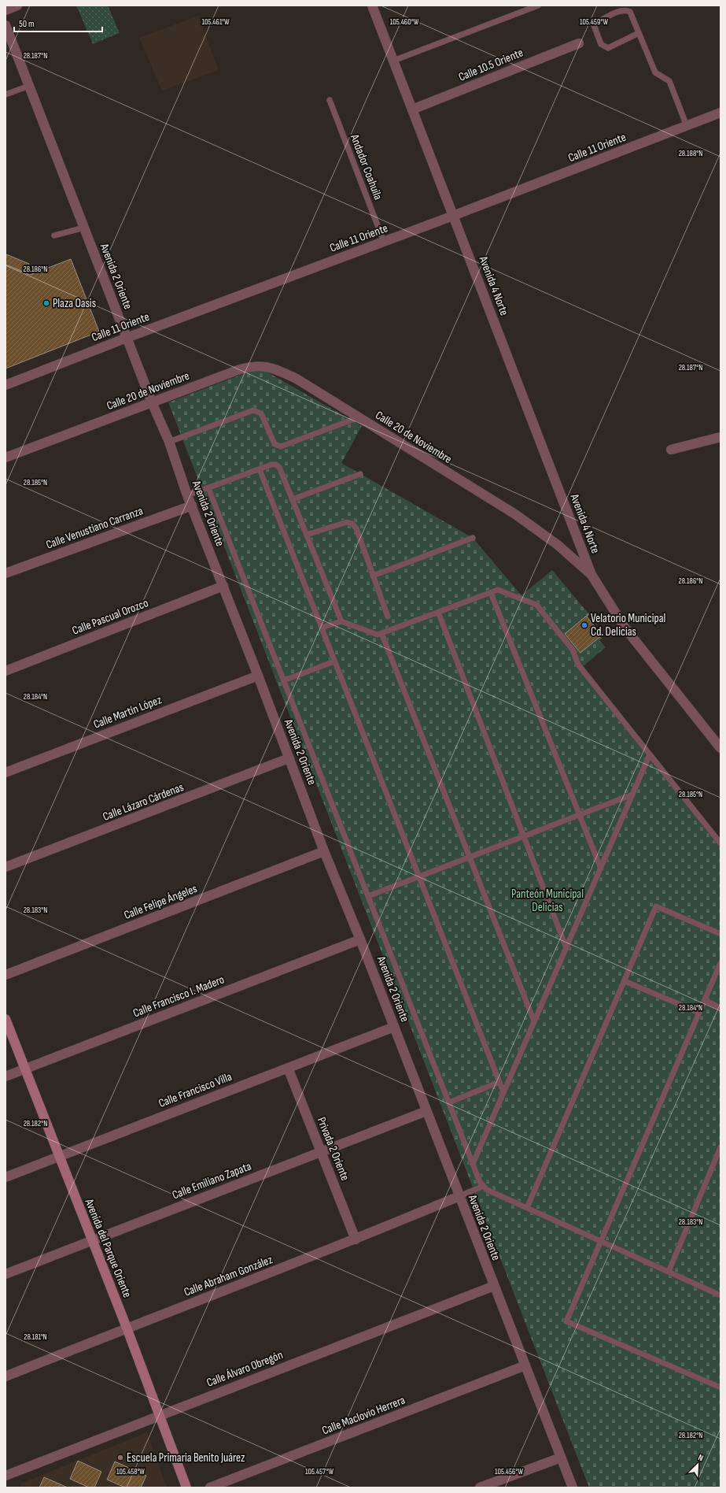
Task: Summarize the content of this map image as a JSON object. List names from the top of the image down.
{
  "streets": {
    "main road": ["Avenida del Parque Oriente"],
    "street": [
      "Calle 10.5 Oriente",
      "Calle 11 Oriente",
      "Avenida 2 Oriente",
      "Avenida 4 Norte",
      "Calle 20 de Noviembre",
      "Calle Venustiano Carranza",
      "Calle Pascual Orozco",
      "Calle Martín López",
      "Calle Lázaro Cárdenas",
      "Calle Felipe Ángeles",
      "Calle Francisco I. Madero",
      "Calle Francisco Villa",
      "Privada 2 Oriente",
      "Calle Emiliano Zapata",
      "Calle Abraham González",
      "Calle Álvaro Obregón",
      "Calle Maclovio Herrera"
    ],
    "lane": ["Andador Coahuila"]
  },
  "crossings": [
    ["Calle 10.5 Oriente", "Avenida 4 Norte"],
    ["Calle 11 Oriente", "Andador Coahuila"],
    ["Calle 11 Oriente", "Avenida 2 Oriente"],
    ["Calle 11 Oriente", "Avenida 4 Norte"],
    ["Avenida 2 Oriente", "Calle 20 de Noviembre"],
    ["Avenida 2 Oriente", "Calle Venustiano Carranza"],
    ["Avenida 2 Oriente", "Calle Pascual Orozco"],
    ["Avenida 2 Oriente", "Calle Martín López"],
    ["Avenida 2 Oriente", "Calle Lázaro Cárdenas"],
    ["Avenida 2 Oriente", "Calle Felipe Ángeles"],
    ["Avenida 2 Oriente", "Calle Francisco I. Madero"],
    ["Avenida 2 Oriente", "Calle Francisco Villa"],
    ["Avenida 2 Oriente", "Calle Emiliano Zapata"],
    ["Avenida 2 Oriente", "Calle Abraham González"],
    ["Avenida 2 Oriente", "Calle Álvaro Obregón"],
    ["Avenida 2 Oriente", "Calle Maclovio Herrera"],
    ["Avenida 4 Norte", "Calle 20 de Noviembre"],
    ["Calle Francisco I. Madero", "Avenida del Parque Oriente"],
    ["Calle Francisco Villa", "Privada 2 Oriente"],
    ["Calle Francisco Villa", "Avenida del Parque Oriente"],
    ["Privada 2 Oriente", "Calle Emiliano Zapata"],
    ["Privada 2 Oriente", "Calle Abraham González"],
    ["Calle Emiliano Zapata", "Avenida del Parque Oriente"],
    ["Avenida del Parque Oriente", "Calle Abraham González"],
    ["Avenida del Parque Oriente", "Calle Álvaro Obregón"]
  ],
  "parks": ["Panteón Municipal Delicias"],
  "places": ["Plaza Oasis", "Velatorio Municipal Cd. Delicias", "Escuela Primaria Benito Juárez"],
  "scale_bar": "50 m",
  "north": "top right",
  "coordinates": [
    "105.461°W",
    "105.459°W",
    "105.460°W",
    "28.187°N",
    "28.188°N",
    "28.186°N",
    "28.185°N",
    "28.184°N",
    "28.183°N",
    "28.182°N",
    "28.181°N",
    "105.458°W",
    "105.457°W",
    "105.456°W"
  ]
}
